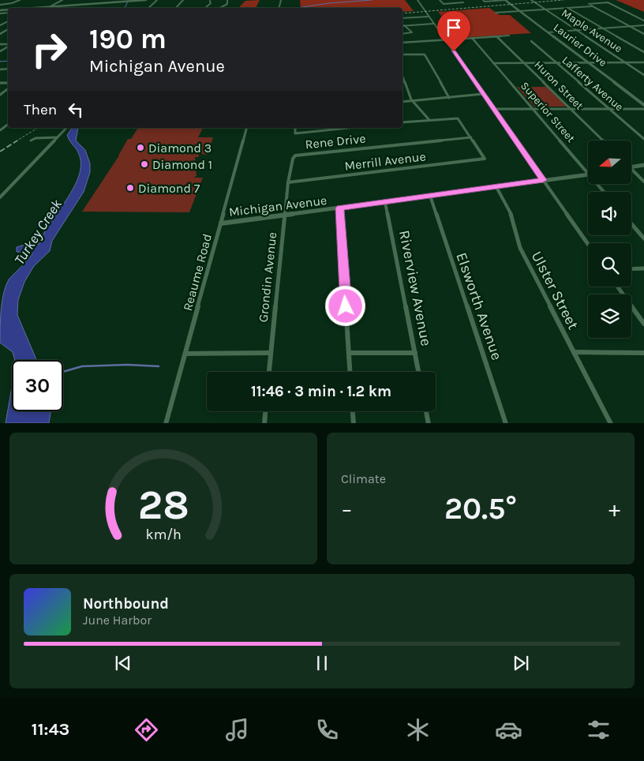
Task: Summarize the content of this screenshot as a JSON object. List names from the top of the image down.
{
  "streets": {
    "street": [
      "Maple Avenue",
      "Laurier Drive",
      "Lafferty Avenue",
      "Huron Street",
      "Superior Street",
      "Rene Drive",
      "Merrill Avenue",
      "Michigan Avenue",
      "Reaume Road",
      "Grondin Avenue",
      "Riverview Avenue",
      "Ulster Street",
      "Elsworth Avenue"
    ]
  },
  "crossings": [
    ["Rene Drive", "Merrill Avenue"],
    ["Rene Drive", "Grondin Avenue"],
    ["Merrill Avenue", "Grondin Avenue"],
    ["Michigan Avenue", "Reaume Road"],
    ["Michigan Avenue", "Grondin Avenue"],
    ["Michigan Avenue", "Riverview Avenue"],
    ["Michigan Avenue", "Ulster Street"],
    ["Michigan Avenue", "Elsworth Avenue"]
  ],
  "water": ["Turkey Creek"],
  "places": ["Diamond 3", "Diamond 1", "Diamond 7"],
  "north": "left",
  "page": {
    "turn": ["190 m", "Michigan Avenue"],
    "then": "Then",
    "limit": "30",
    "trip": "11:46 · 3 min · 1.2 km",
    "tile": "Climate",
    "heat": ["−", "20.5°", "+"],
    "song": ["Northbound", "June Harbor"],
    "tabs": "11:43",
    "gauge": ["28", "km/h"]
  }
}
